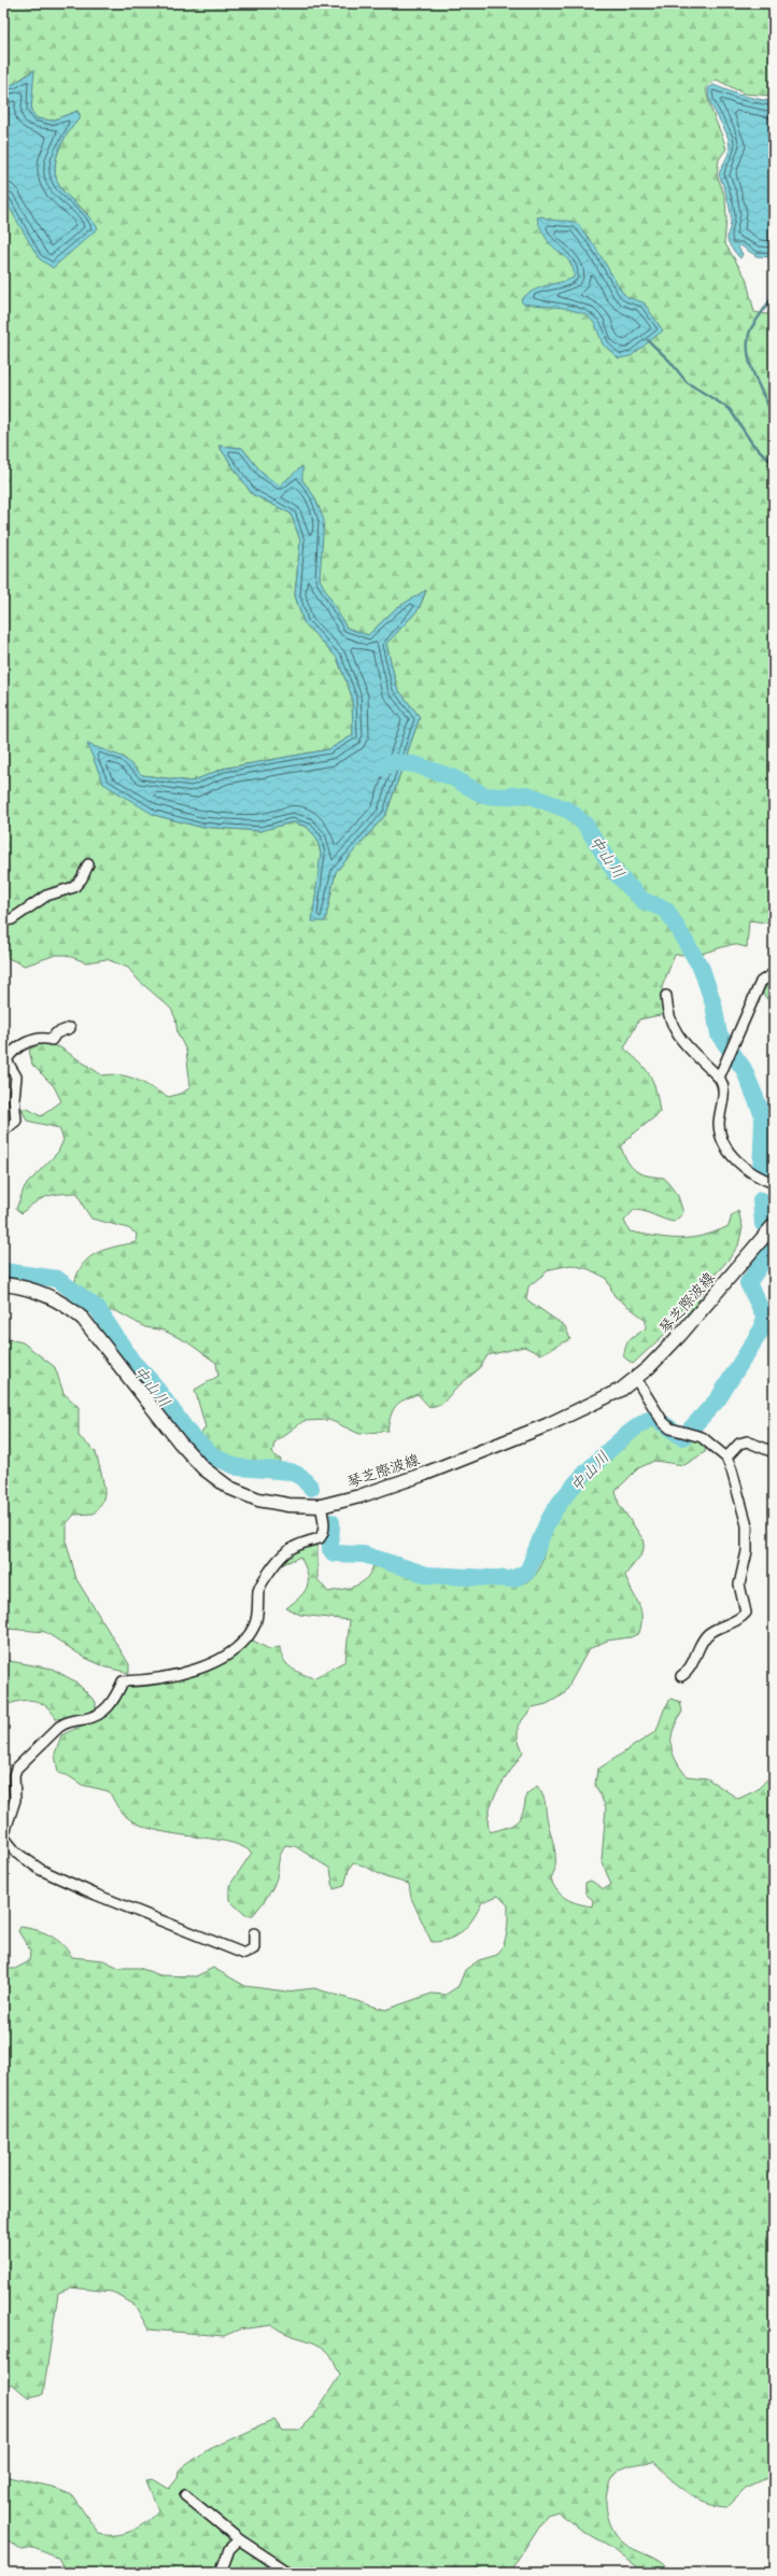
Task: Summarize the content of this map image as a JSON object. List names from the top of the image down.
{
  "streets": {
    "main road": ["琴芝際波線"]
  },
  "water": ["中山川"]
}
